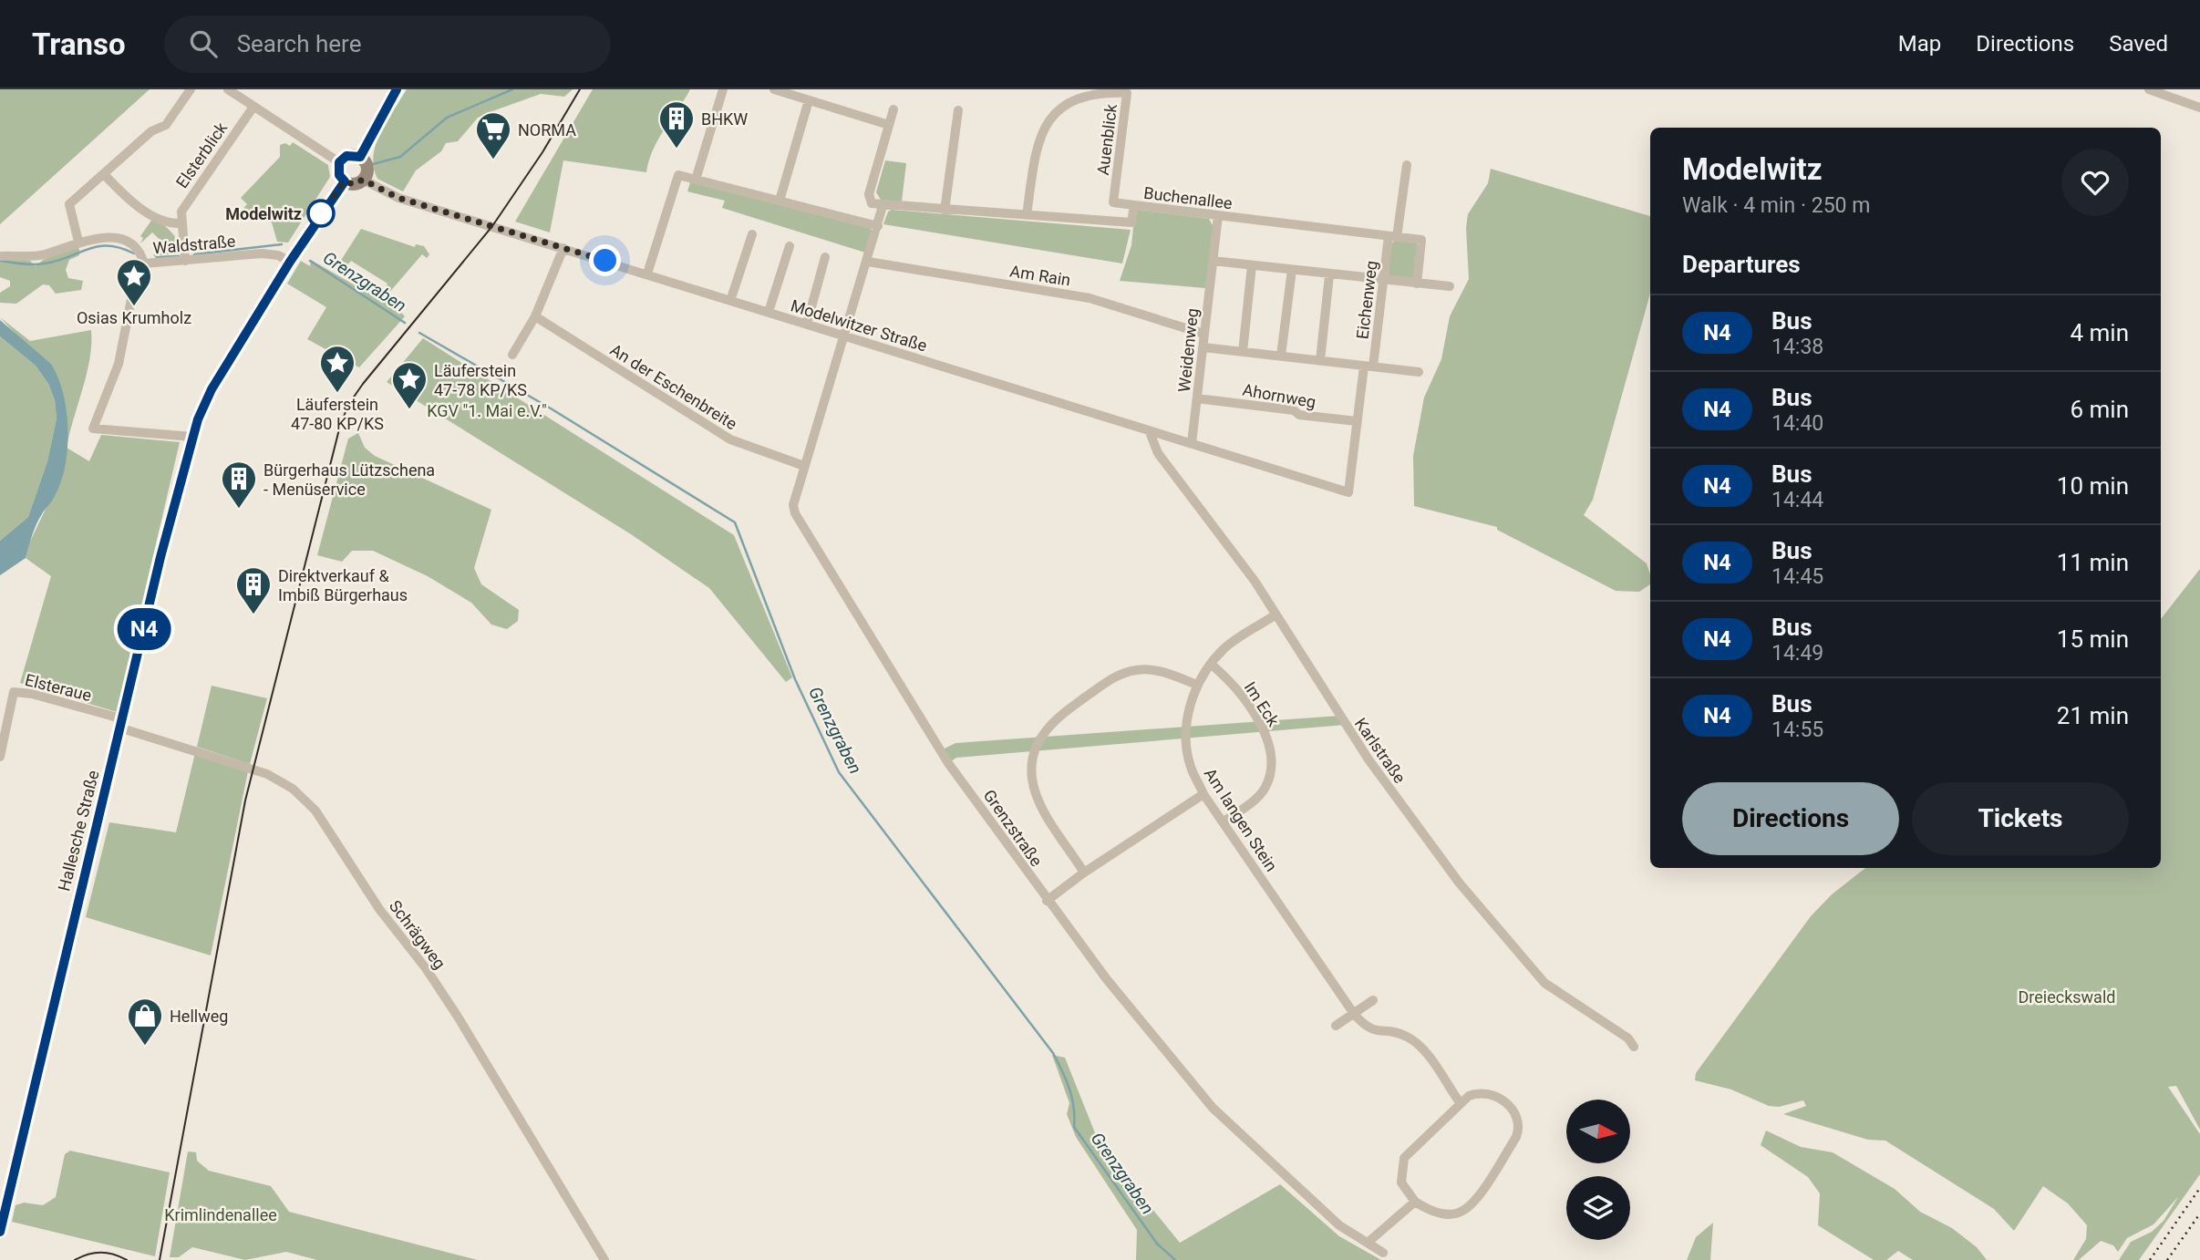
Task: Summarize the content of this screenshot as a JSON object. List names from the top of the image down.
{
  "streets": {
    "street": [
      "Auenblick",
      "Elsterblick",
      "Buchenallee",
      "Waldstraße",
      "Am Rain",
      "Eichenweg",
      "Modelwitzer Straße",
      "Weidenweg",
      "An der Eschenbreite",
      "Ahornweg",
      "Elsteraue",
      "Im Eck",
      "Karlstraße",
      "Am langen Stein",
      "Grenzstraße",
      "Hallesche Straße",
      "Schrägweg"
    ]
  },
  "crossings": [
    ["Auenblick", "Buchenallee"],
    ["Elsterblick", "Waldstraße"],
    ["Buchenallee", "Eichenweg"],
    ["Buchenallee", "Weidenweg"],
    ["Buchenallee", "Grenzstraße"],
    ["Waldstraße", "Hallesche Straße"],
    ["Am Rain", "Weidenweg"],
    ["Am Rain", "Grenzstraße"],
    ["Eichenweg", "Modelwitzer Straße"],
    ["Eichenweg", "Ahornweg"],
    ["Modelwitzer Straße", "Weidenweg"],
    ["Modelwitzer Straße", "Karlstraße"],
    ["Modelwitzer Straße", "Grenzstraße"],
    ["Modelwitzer Straße", "Hallesche Straße"],
    ["Weidenweg", "Ahornweg"],
    ["An der Eschenbreite", "Grenzstraße"],
    ["Elsteraue", "Hallesche Straße"],
    ["Elsteraue", "Schrägweg"],
    ["Im Eck", "Am langen Stein"],
    ["Karlstraße", "Am langen Stein"],
    ["Hallesche Straße", "Schrägweg"]
  ],
  "water": ["Grenzgraben"],
  "parks": ["KGV \"1. Mai e.V.\"", "Dreieckswald", "Krimlindenallee"],
  "places": {
    "building": ["BHKW", "Bürgerhaus Lützschena - Menüservice", "Direktverkauf & Imbiß Bürgerhaus"],
    "supermarket": ["NORMA"],
    "other": ["Modelwitz"],
    "place": ["Osias Krumholz", "Läuferstein 47-80 KP/KS", "Läuferstein 47-78 KP/KS"],
    "shop": ["Hellweg"]
  },
  "lines": ["bus line N4"],
  "north": "right",
  "page": {
    "header": "Transo",
    "search": "Search here",
    "nav": ["Map", "Directions", "Saved"],
    "on_map": "N4",
    "heading": [
      ["Modelwitz", "Walk · 4 min · 250 m"],
      "Departures"
    ],
    "list": [
      {
        "mark": "N4",
        "name": "Bus",
        "note": "14:38",
        "value": "4 min"
      },
      {
        "mark": "N4",
        "name": "Bus",
        "note": "14:40",
        "value": "6 min"
      },
      {
        "mark": "N4",
        "name": "Bus",
        "note": "14:44",
        "value": "10 min"
      },
      {
        "mark": "N4",
        "name": "Bus",
        "note": "14:45",
        "value": "11 min"
      },
      {
        "mark": "N4",
        "name": "Bus",
        "note": "14:49",
        "value": "15 min"
      },
      {
        "mark": "N4",
        "name": "Bus",
        "note": "14:55",
        "value": "21 min"
      }
    ],
    "buttons": ["Directions", "Tickets"]
  }
}
